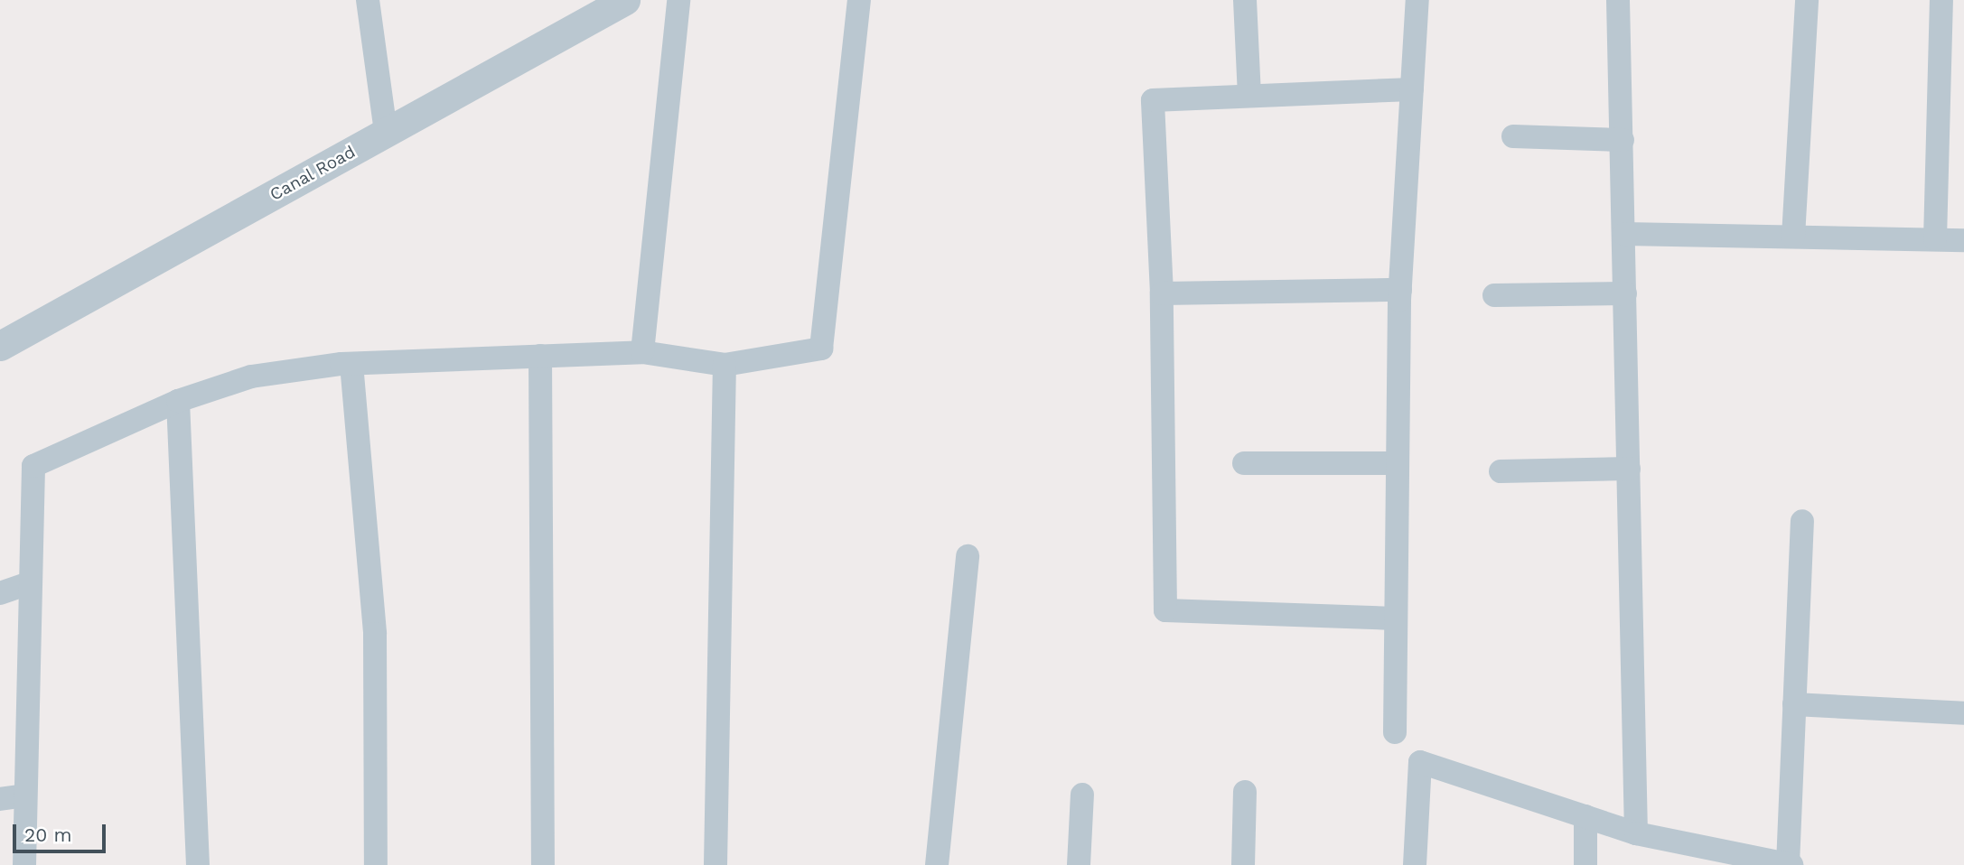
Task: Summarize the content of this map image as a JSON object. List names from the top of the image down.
{
  "streets": {
    "street": ["Canal Road"]
  },
  "scale_bar": "20 m"
}
